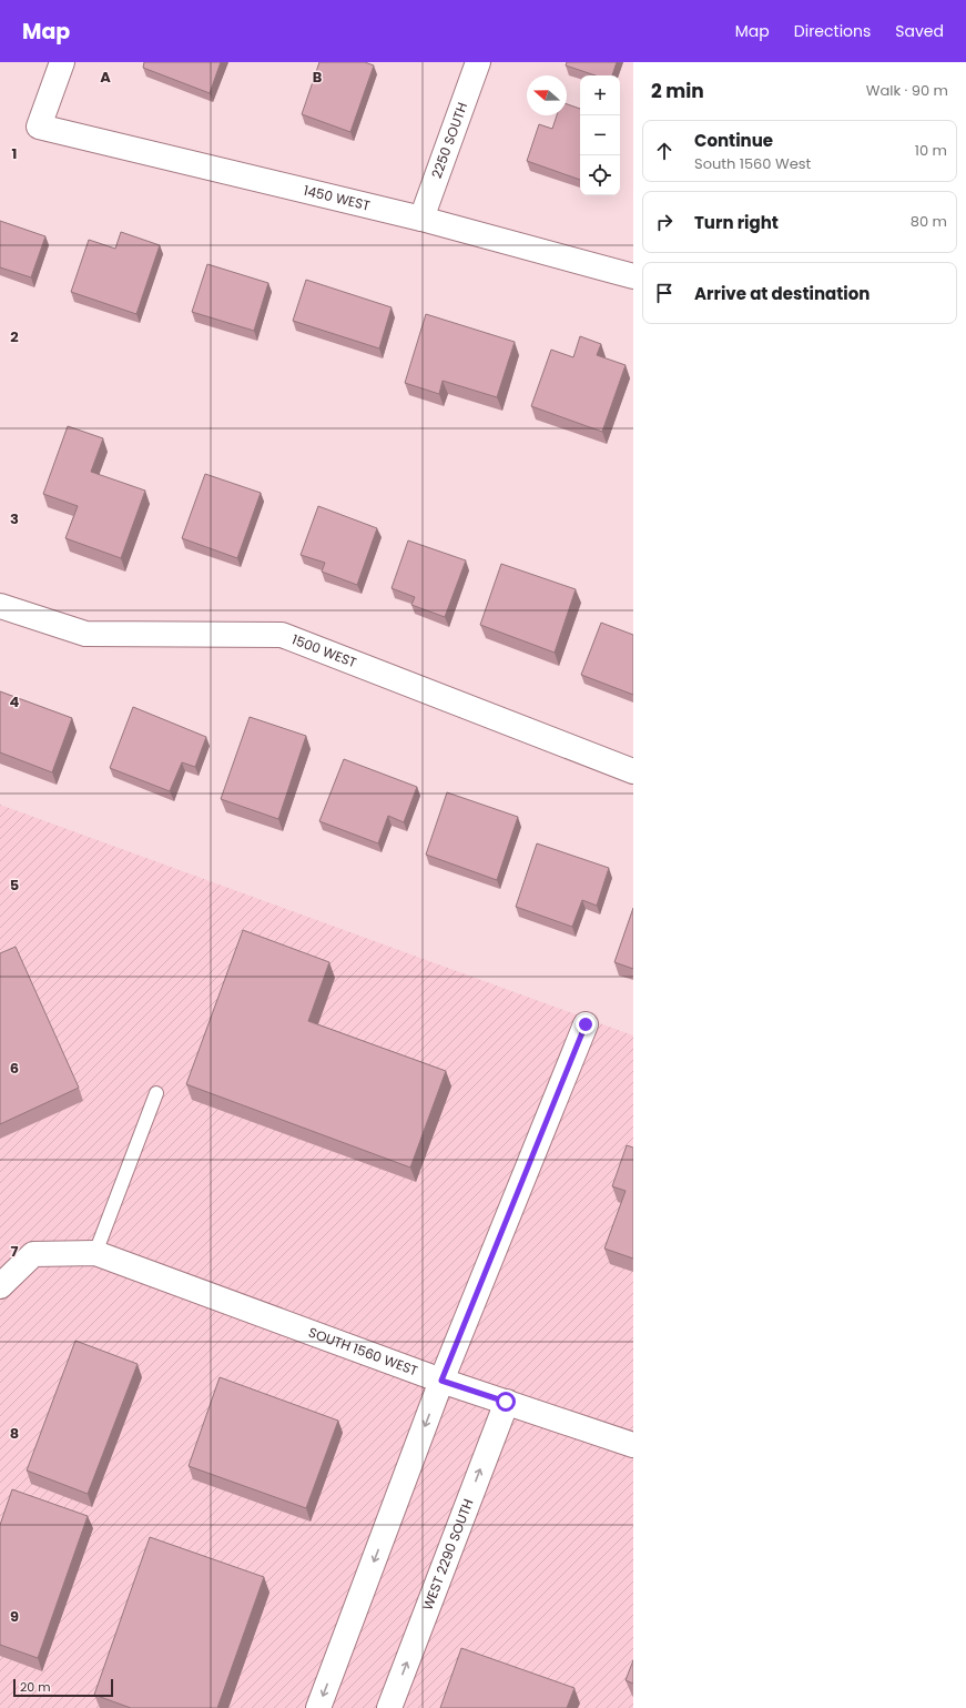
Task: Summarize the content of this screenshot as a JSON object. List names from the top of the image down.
{
  "streets": {
    "street": [
      "2250 SOUTH",
      "1450 WEST",
      "1500 WEST",
      "SOUTH 1560 WEST",
      "WEST 2290 SOUTH"
    ]
  },
  "crossings": [
    ["2250 SOUTH", "1450 WEST"],
    ["SOUTH 1560 WEST", "WEST 2290 SOUTH"]
  ],
  "scale_bar": "20 m",
  "north": "left",
  "page": {
    "header": "Map",
    "nav": ["Map", "Directions", "Saved"],
    "heading": ["2 min", "Walk · 90 m"],
    "map_buttons": ["+", "−"],
    "list": [
      ["Continue", "South 1560 West", "10 m"],
      ["Turn right", "80 m"],
      "Arrive at destination"
    ],
    "scale": "20 m"
  },
  "grid": {
    "columns": ["A", "B"],
    "rows": [
      "1",
      "2",
      "3",
      "4",
      "5",
      "6",
      "7",
      "8",
      "9"
    ]
  }
}
